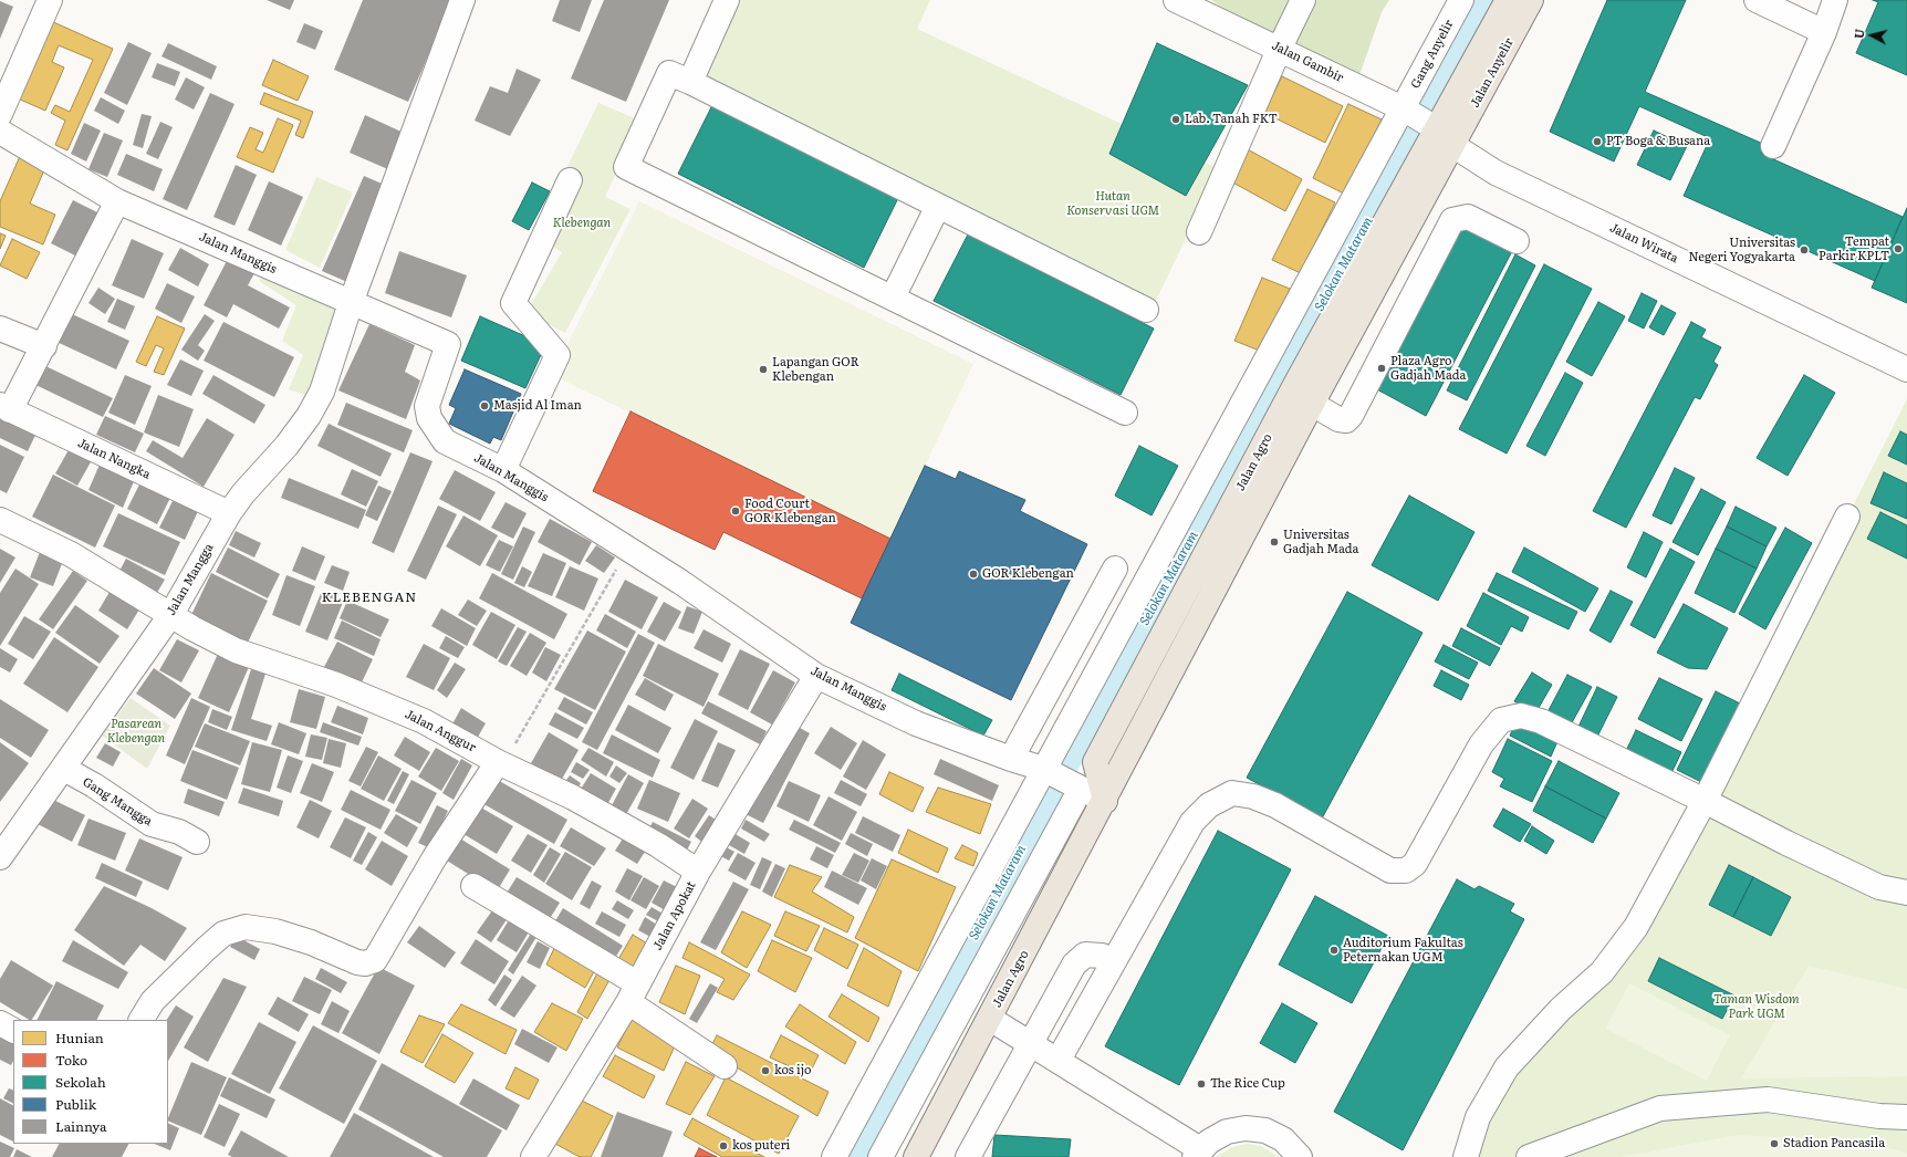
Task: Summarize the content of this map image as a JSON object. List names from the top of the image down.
{
  "streets": {
    "main road": ["Jalan Anyelir", "Jalan Agro"],
    "street": [
      "Gang Anyelir",
      "Jalan Gambir",
      "Jalan Wirata",
      "Jalan Manggis",
      "Jalan Nangka",
      "Jalan Mangga",
      "Jalan Anggur",
      "Gang Mangga",
      "Jalan Apokat"
    ]
  },
  "crossings": [
    ["Gang Anyelir", "Jalan Gambir"],
    ["Gang Anyelir", "Jalan Manggis"],
    ["Jalan Gambir", "Jalan Anyelir"],
    ["Jalan Gambir", "Jalan Wirata"],
    ["Jalan Gambir", "Jalan Agro"],
    ["Jalan Anyelir", "Jalan Wirata"],
    ["Jalan Anyelir", "Jalan Agro"],
    ["Jalan Wirata", "Jalan Agro"],
    ["Jalan Manggis", "Jalan Agro"],
    ["Jalan Manggis", "Jalan Mangga"],
    ["Jalan Manggis", "Jalan Apokat"],
    ["Jalan Nangka", "Jalan Mangga"],
    ["Jalan Mangga", "Jalan Anggur"],
    ["Jalan Mangga", "Gang Mangga"],
    ["Jalan Anggur", "Jalan Apokat"]
  ],
  "districts": ["KLEBENGAN"],
  "water": ["Selokan Mataram"],
  "parks": [
    "Hutan Konservasi UGM",
    "Klebengan",
    "Pasarean Klebengan",
    "Taman Wisdom Park UGM"
  ],
  "places": [
    "Lab. Tanah FKT",
    "PT Boga & Busana",
    "Tempat Parkir KPLT",
    "Universitas Negeri Yogyakarta",
    "Plaza Agro Gadjah Mada",
    "Lapangan GOR Klebengan",
    "Masjid Al Iman",
    "Food Court GOR Klebengan",
    "Universitas Gadjah Mada",
    "GOR Klebengan",
    "Auditorium Fakultas Peternakan UGM",
    "kos ijo",
    "The Rice Cup",
    "Stadion Pancasila",
    "kos puteri"
  ],
  "legend": [
    "Hunian",
    "Toko",
    "Sekolah",
    "Publik",
    "Lainnya"
  ],
  "north": "left"
}
